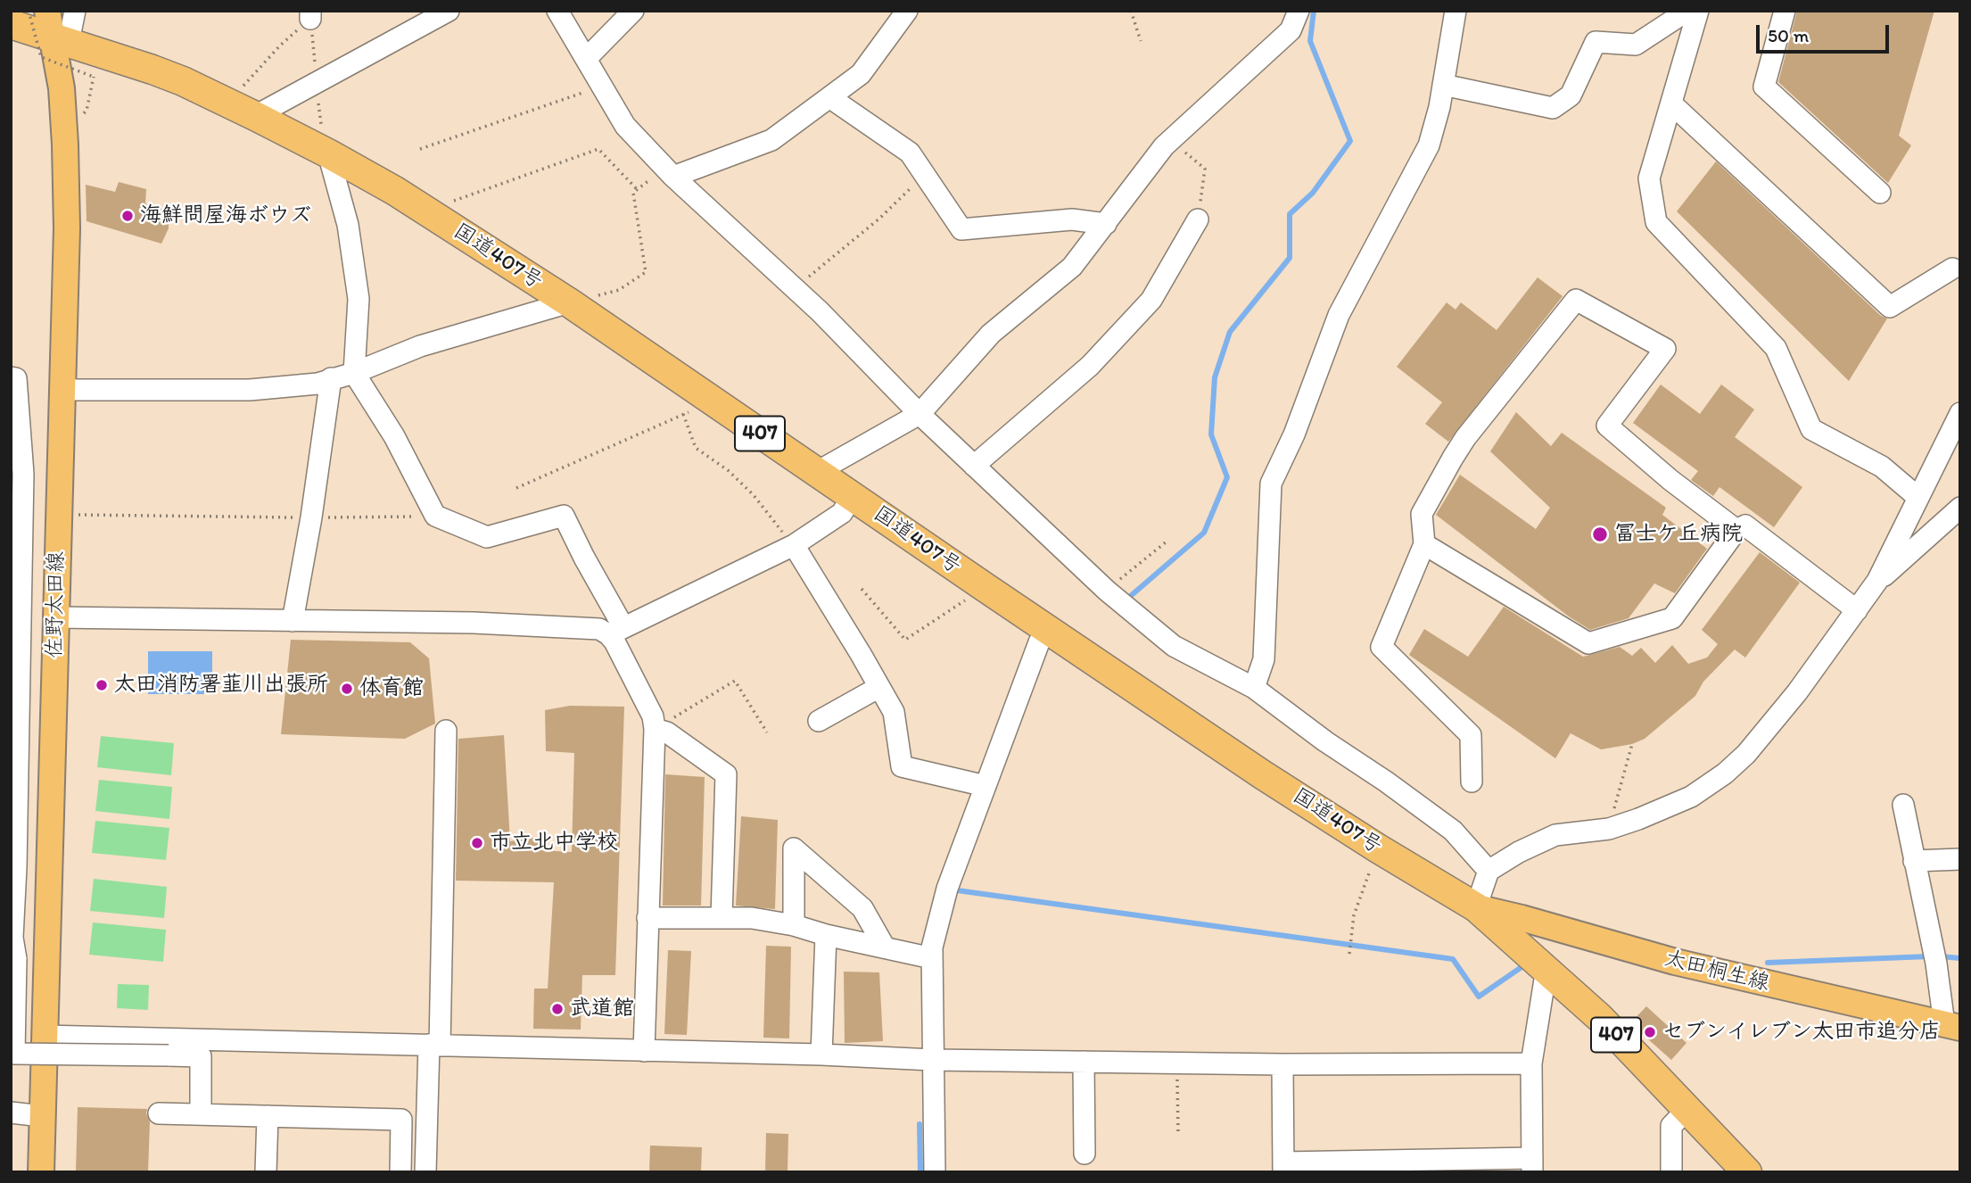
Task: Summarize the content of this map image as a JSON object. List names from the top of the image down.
{
  "streets": {
    "highway": ["国道407号", "407"],
    "main road": ["佐野太田線", "太田桐生線"]
  },
  "crossings": [
    ["国道407号", "佐野太田線"],
    ["国道407号", "太田桐生線"]
  ],
  "places": [
    "海鮮問屋海ボウズ",
    "冨士ケ丘病院",
    "太田消防署韮川出張所",
    "体育館",
    "市立北中学校",
    "武道館",
    "セブンイレブン太田市追分店"
  ],
  "scale_bar": "50 m"
}
